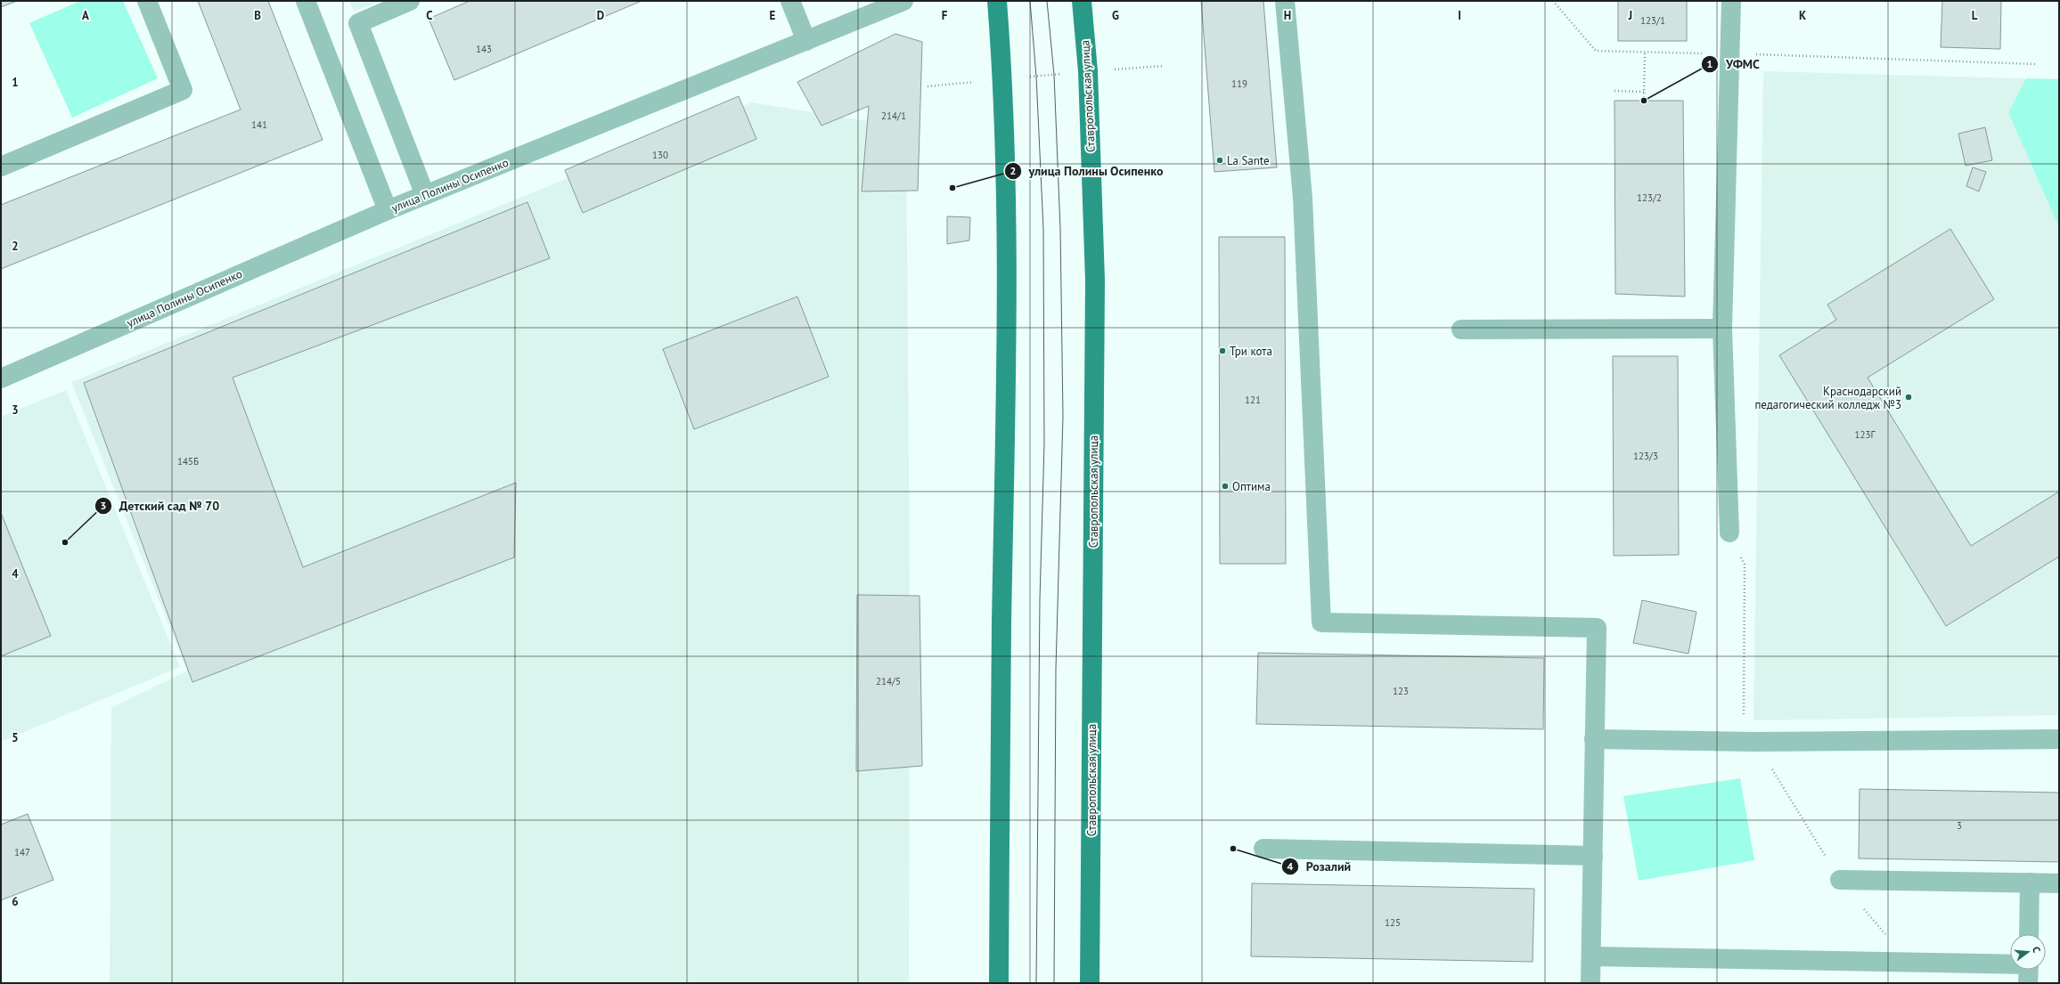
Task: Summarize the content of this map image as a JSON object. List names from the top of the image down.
{
  "streets": {
    "main road": ["Ставропольская улица"],
    "street": ["улица Полины Осипенко"]
  },
  "places": [
    "УФМС",
    "La Sante",
    "улица Полины Осипенко",
    "Три кота",
    "Краснодарский педагогический колледж №3",
    "Оптима",
    "Детский сад № 70",
    "Розалий"
  ],
  "house_numbers": [
    "123/1",
    "143",
    "119",
    "214/1",
    "141",
    "130",
    "123/2",
    "121",
    "123Г",
    "123/3",
    "145Б",
    "214/5",
    "123",
    "3",
    "147",
    "125"
  ],
  "north": "right",
  "grid": {
    "columns": [
      "A",
      "B",
      "C",
      "D",
      "E",
      "F",
      "G",
      "H",
      "I",
      "J",
      "K",
      "L"
    ],
    "rows": [
      "1",
      "2",
      "3",
      "4",
      "5",
      "6"
    ]
  }
}
